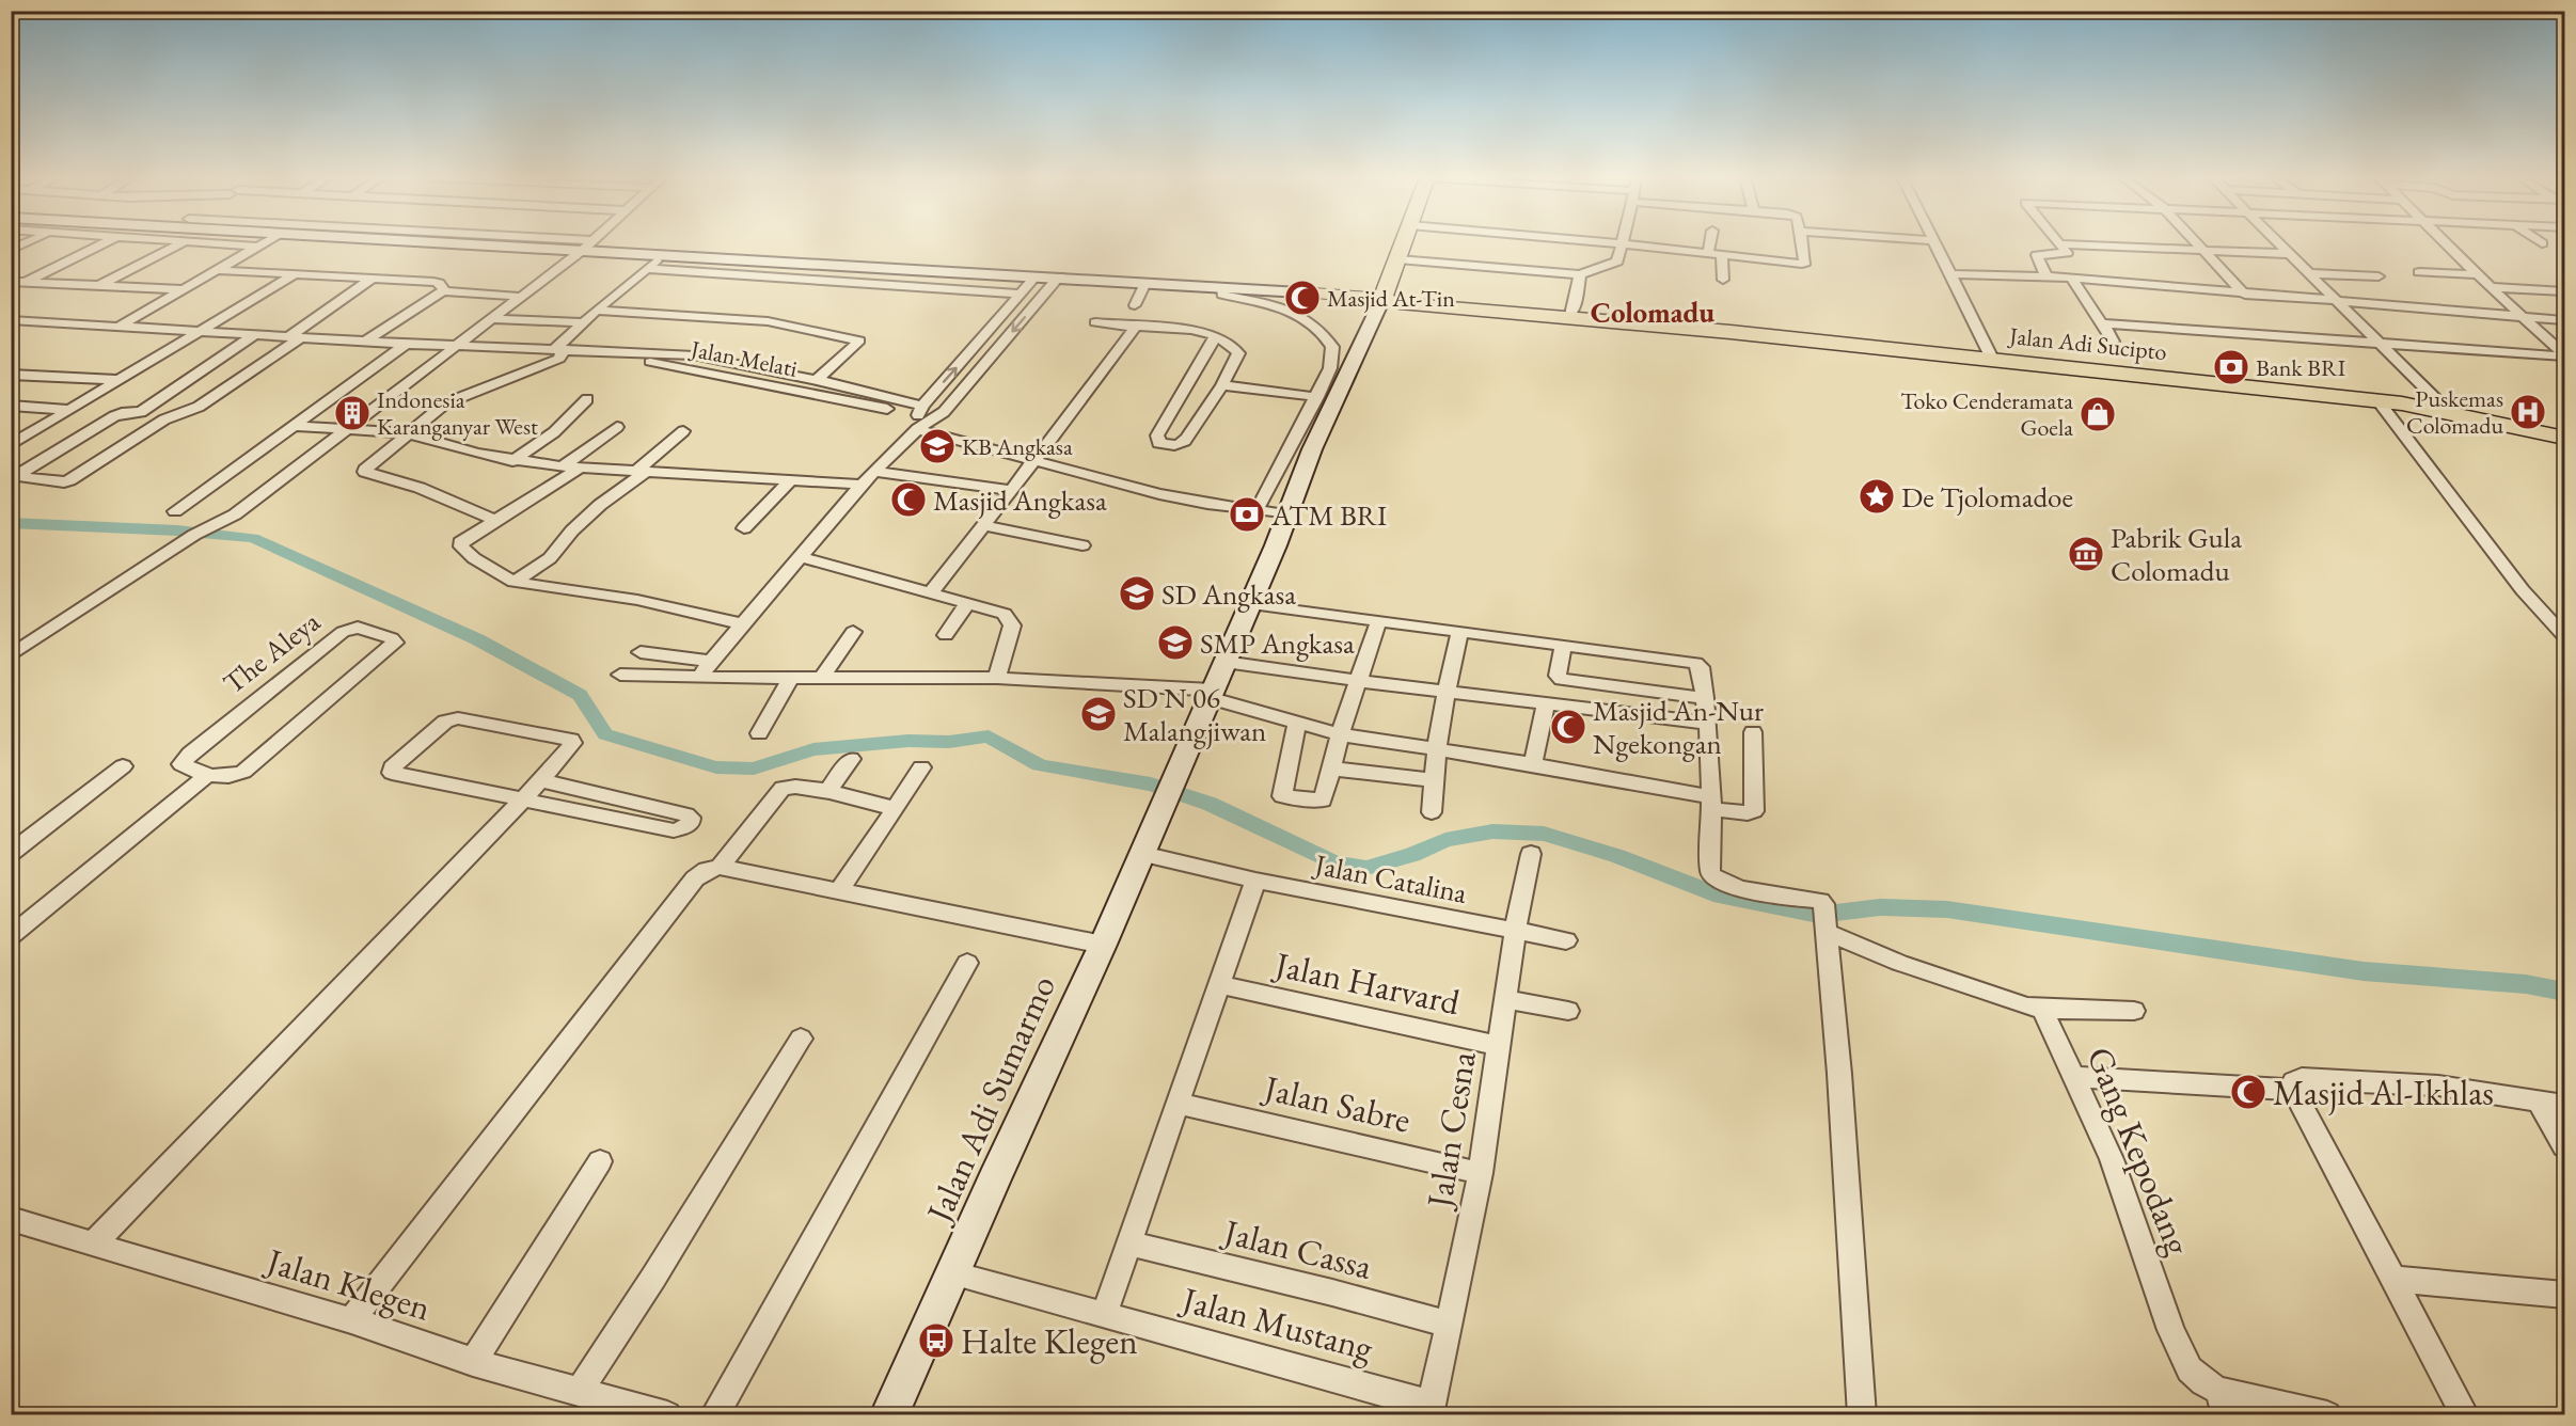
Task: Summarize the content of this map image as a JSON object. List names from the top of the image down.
{
  "streets": {
    "highway": ["Jalan Adi Sucipto"],
    "main road": ["Jalan Adi Sumarmo"],
    "street": [
      "Jalan Melati",
      "The Aleya",
      "Jalan Catalina",
      "Jalan Harvard",
      "Jalan Sabre",
      "Jalan Cesna",
      "Gang Kepodang",
      "Jalan Cassa",
      "Jalan Klegen",
      "Jalan Mustang"
    ]
  },
  "crossings": [
    ["Jalan Adi Sucipto", "Jalan Adi Sumarmo"],
    ["Jalan Catalina", "Jalan Adi Sumarmo"],
    ["Jalan Catalina", "Jalan Cesna"],
    ["Jalan Harvard", "Jalan Cesna"],
    ["Jalan Adi Sumarmo", "Jalan Mustang"],
    ["Jalan Sabre", "Jalan Cesna"],
    ["Jalan Cesna", "Jalan Cassa"],
    ["Jalan Cesna", "Jalan Mustang"]
  ],
  "districts": ["Colomadu"],
  "places": {
    "mosque": [
      "Masjid At-Tin",
      "Masjid Angkasa",
      "Masjid An-Nur Ngekongan",
      "Masjid Al-Ikhlas"
    ],
    "bank": ["Bank BRI", "ATM BRI"],
    "hospital": ["Puskemas Colomadu"],
    "building": ["Indonesia Karanganyar West"],
    "shop": ["Toko Cenderamata Goela"],
    "school or university": [
      "KB Angkasa",
      "SD Angkasa",
      "SMP Angkasa",
      "SD N 06 Malangjiwan"
    ],
    "place": ["De Tjolomadoe"],
    "museum": ["Pabrik Gula Colomadu"],
    "bus stop": ["Halte Klegen"]
  }
}
